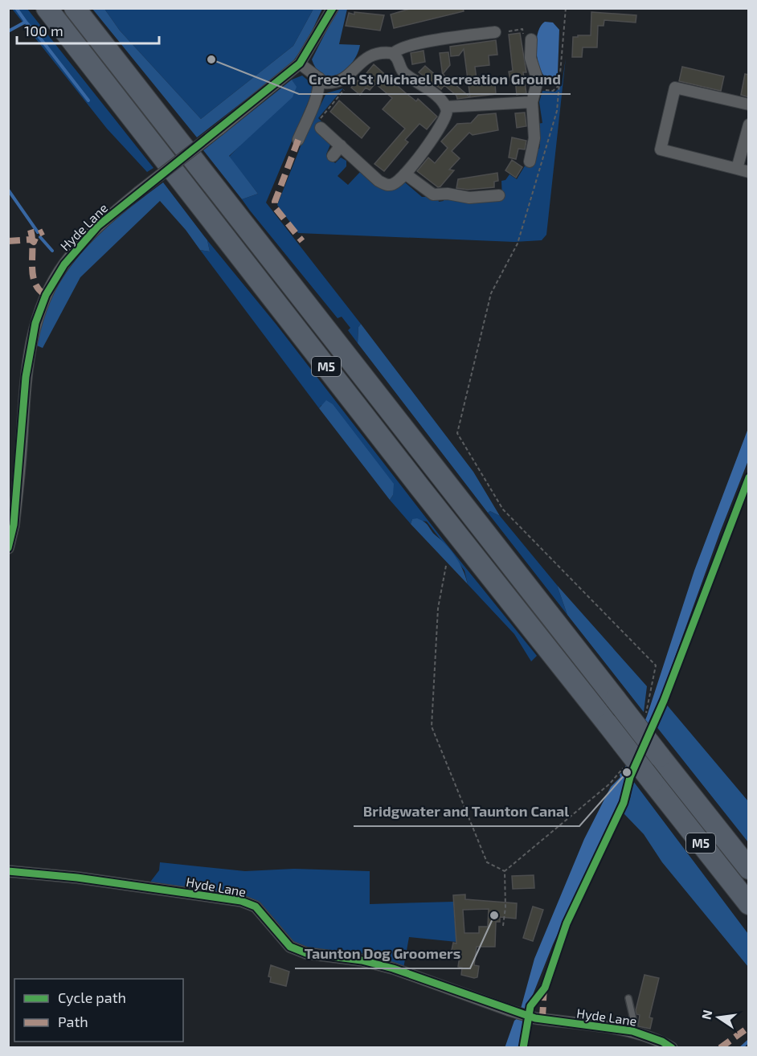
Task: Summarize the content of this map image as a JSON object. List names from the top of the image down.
{
  "streets": {
    "highway": ["M5"],
    "street": ["Hyde Lane"]
  },
  "places": ["Creech St Michael Recreation Ground", "Bridgwater and Taunton Canal", "Taunton Dog Groomers"],
  "legend": ["Cycle path", "Path"],
  "scale_bar": "100 m",
  "north": "left"
}
